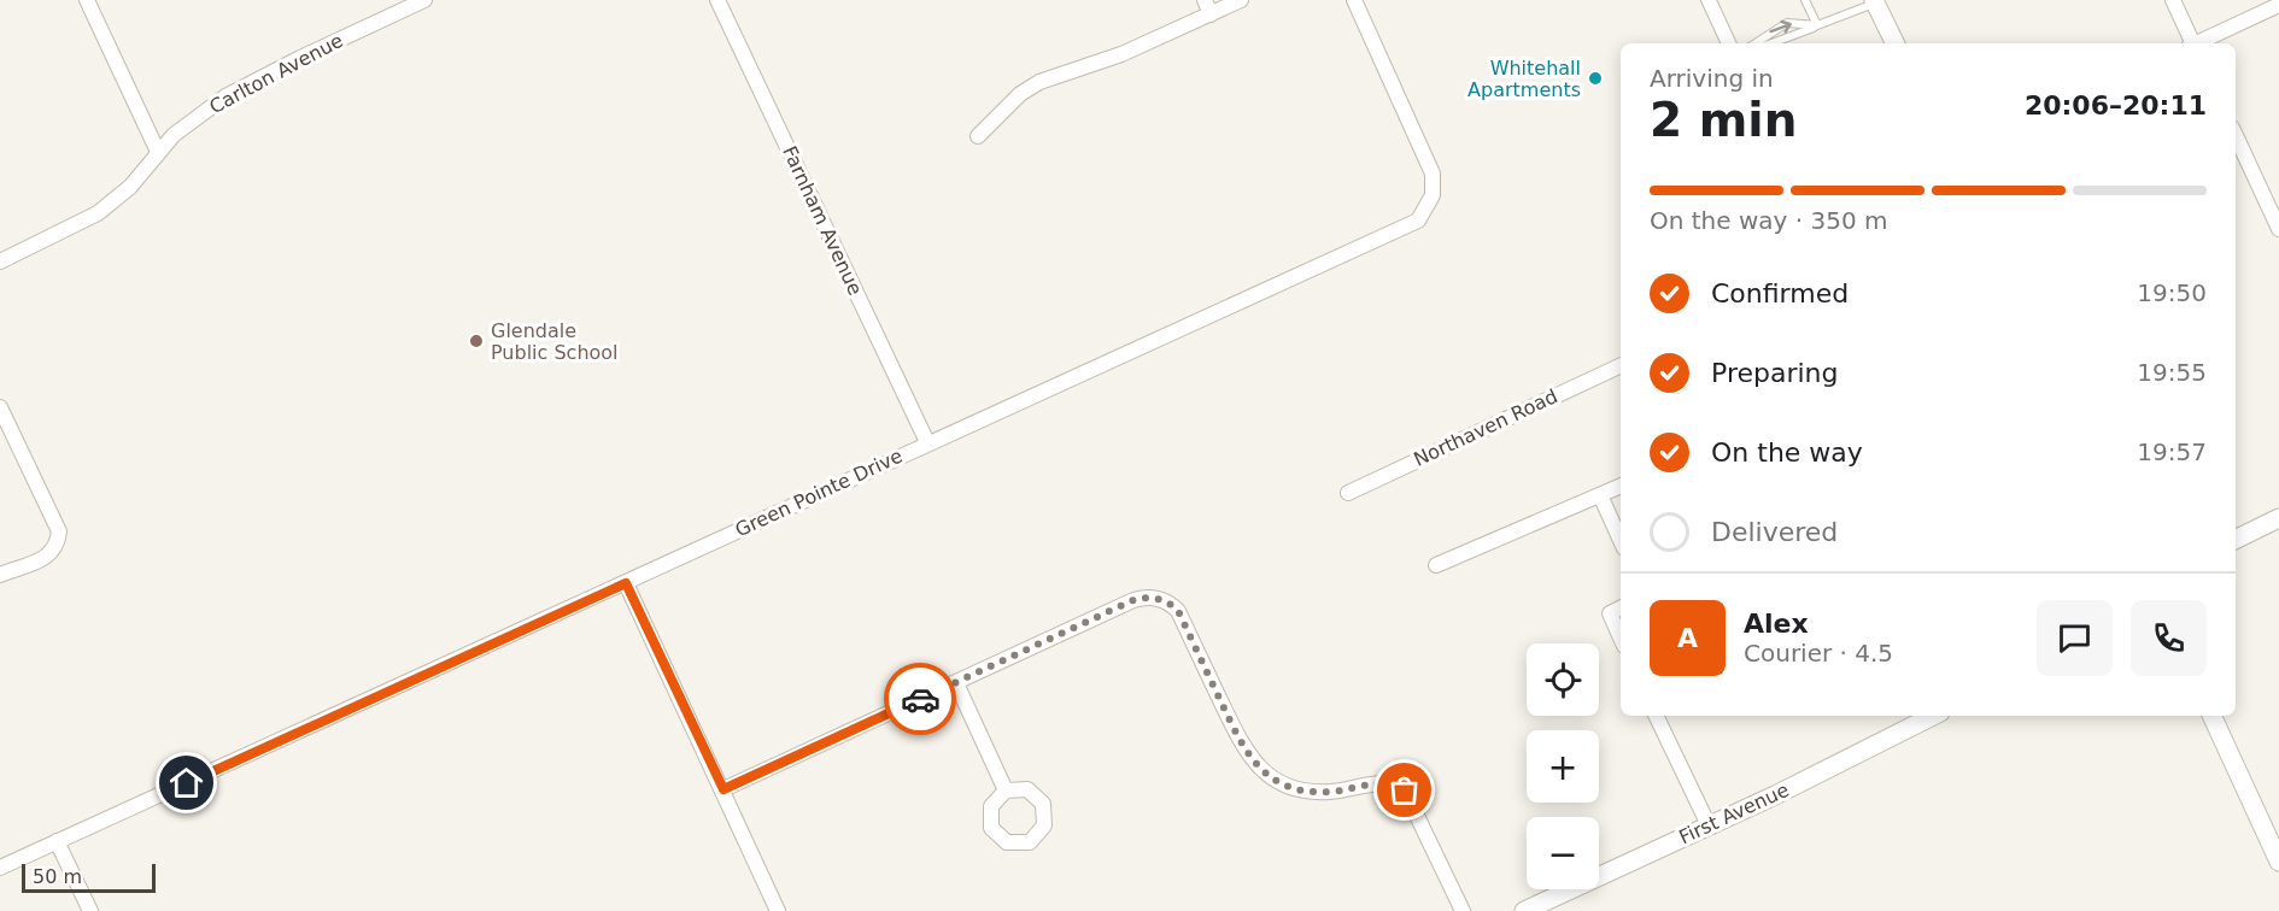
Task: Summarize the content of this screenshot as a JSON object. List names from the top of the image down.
{
  "streets": {
    "street": [
      "Carlton Avenue",
      "Farnham Avenue",
      "Northaven Road",
      "Green Pointe Drive",
      "First Avenue"
    ]
  },
  "crossings": [
    ["Farnham Avenue", "Green Pointe Drive"]
  ],
  "places": ["Whitehall Apartments", "Glendale Public School"],
  "scale_bar": "50 m",
  "page": {
    "heading": ["2 min", "Arriving in", "20:06–20:11"],
    "panel": ["Alex", "Courier · 4.5"],
    "bar": "On the way · 350 m",
    "list": [
      ["Confirmed", "19:50"],
      ["Preparing", "19:55"],
      ["On the way", "19:57"],
      "Delivered"
    ],
    "round": "A",
    "map_buttons": ["+", "−"],
    "scale": "50 m"
  }
}
